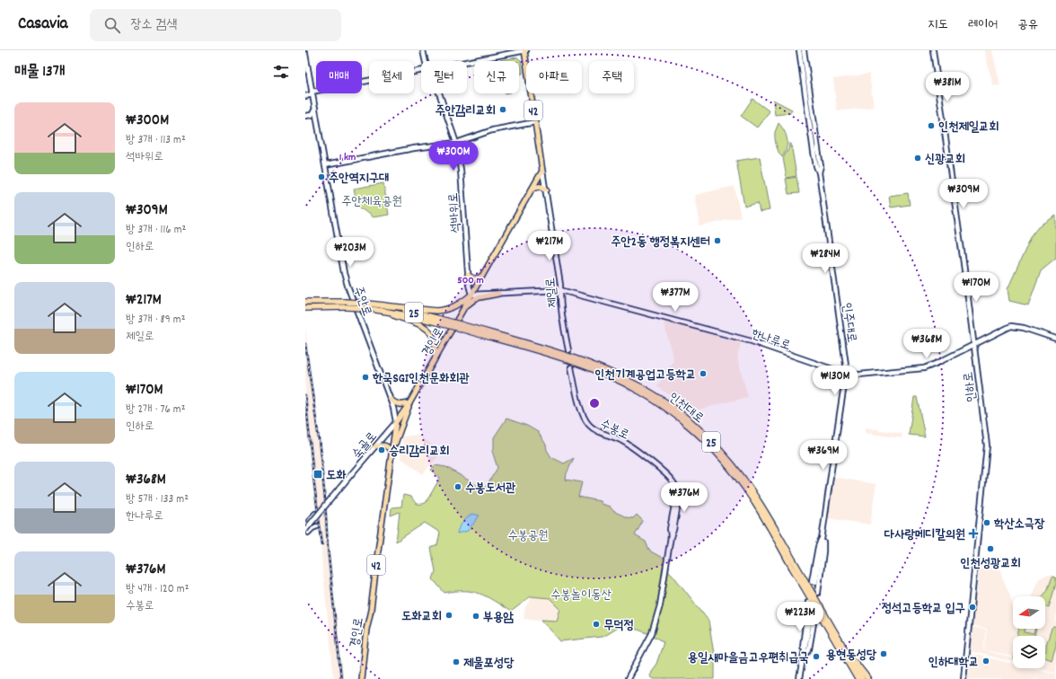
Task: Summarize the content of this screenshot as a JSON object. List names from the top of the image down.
{
  "streets": {
    "highway": ["25", "인천대로"],
    "main road": [
      "42",
      "석바위로",
      "제일로",
      "주안로",
      "인주대로",
      "한나루로",
      "경인로",
      "인하로",
      "수봉로",
      "숙골로"
    ]
  },
  "crossings": [
    ["42", "제일로"],
    ["42", "경인로"],
    ["석바위로", "한나루로"],
    ["석바위로", "경인로"],
    ["제일로", "한나루로"],
    ["제일로", "경인로"],
    ["주안로", "경인로"],
    ["주안로", "숙골로"],
    ["인주대로", "한나루로"],
    ["한나루로", "경인로"],
    ["한나루로", "인하로"],
    ["경인로", "숙골로"]
  ],
  "parks": ["주안체육공원", "수봉공원", "수봉놀이동산"],
  "places": {
    "other": [
      "주안감리교회",
      "인천제일교회",
      "신광교회",
      "주안역지구대",
      "주안2동 행정복지센터",
      "인천기계공업고등학교",
      "한국SGI인천문화회관",
      "승리감리교회",
      "수봉도서관",
      "학산소극장",
      "인천성광교회",
      "정석고등학교 입구",
      "도화교회",
      "부용암",
      "무덕정",
      "용현동성당",
      "용일새마을금고우편취급국",
      "인하대학교",
      "제물포성당"
    ],
    "transit": ["도화"],
    "health": ["다사랑메디칼의원"]
  },
  "north": "left",
  "page": {
    "header": "Casavia",
    "search": "장소 검색",
    "nav": ["지도", "레이어", "공유"],
    "heading": "매물 13개",
    "chip": [
      "매매",
      "월세",
      "필터",
      "신규",
      "아파트",
      "주택"
    ],
    "price": [
      "₩381M",
      "₩300M",
      "₩309M",
      "₩217M",
      "₩203M",
      "₩284M",
      "₩170M",
      "₩377M",
      "₩368M",
      "₩130M",
      "₩369M",
      "₩376M",
      "₩223M"
    ],
    "list": [
      {
        "name": "₩300M",
        "note": "방 3개 · 113 m² · 석바위로"
      },
      {
        "name": "₩309M",
        "note": "방 3개 · 116 m² · 인하로"
      },
      {
        "name": "₩217M",
        "note": "방 3개 · 89 m² · 제일로"
      },
      {
        "name": "₩170M",
        "note": "방 2개 · 76 m² · 인하로"
      },
      {
        "name": "₩368M",
        "note": "방 5개 · 133 m² · 한나루로"
      },
      {
        "name": "₩376M",
        "note": "방 4개 · 120 m² · 수봉로"
      }
    ]
  },
  "rings": ["1 km", "500 m"]
}
